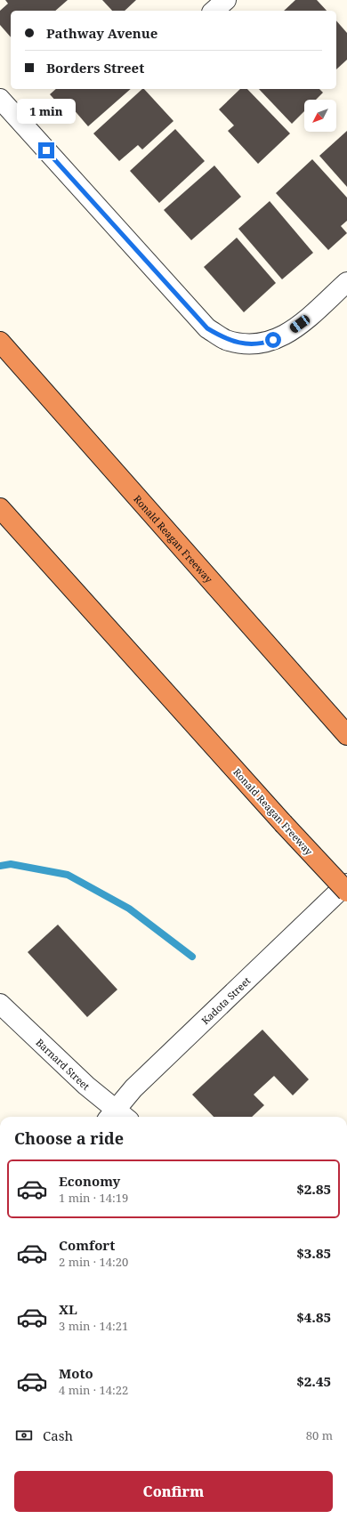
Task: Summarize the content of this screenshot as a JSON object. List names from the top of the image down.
{
  "streets": {
    "highway": ["Ronald Reagan Freeway"],
    "street": ["Kadota Street", "Barnard Street"]
  },
  "crossings": [
    ["Kadota Street", "Barnard Street"]
  ],
  "north": "bottom left",
  "page": {
    "banner": ["Pathway Avenue", "Borders Street"],
    "bubble": "1 min",
    "heading": "Choose a ride",
    "list": [
      {
        "name": "Economy",
        "note": "1 min · 14:19",
        "value": "$2.85"
      },
      {
        "name": "Comfort",
        "note": "2 min · 14:20",
        "value": "$3.85"
      },
      {
        "name": "XL",
        "note": "3 min · 14:21",
        "value": "$4.85"
      },
      {
        "name": "Moto",
        "note": "4 min · 14:22",
        "value": "$2.45"
      }
    ],
    "pay": ["Cash", "80 m"],
    "buttons": "Confirm"
  }
}
